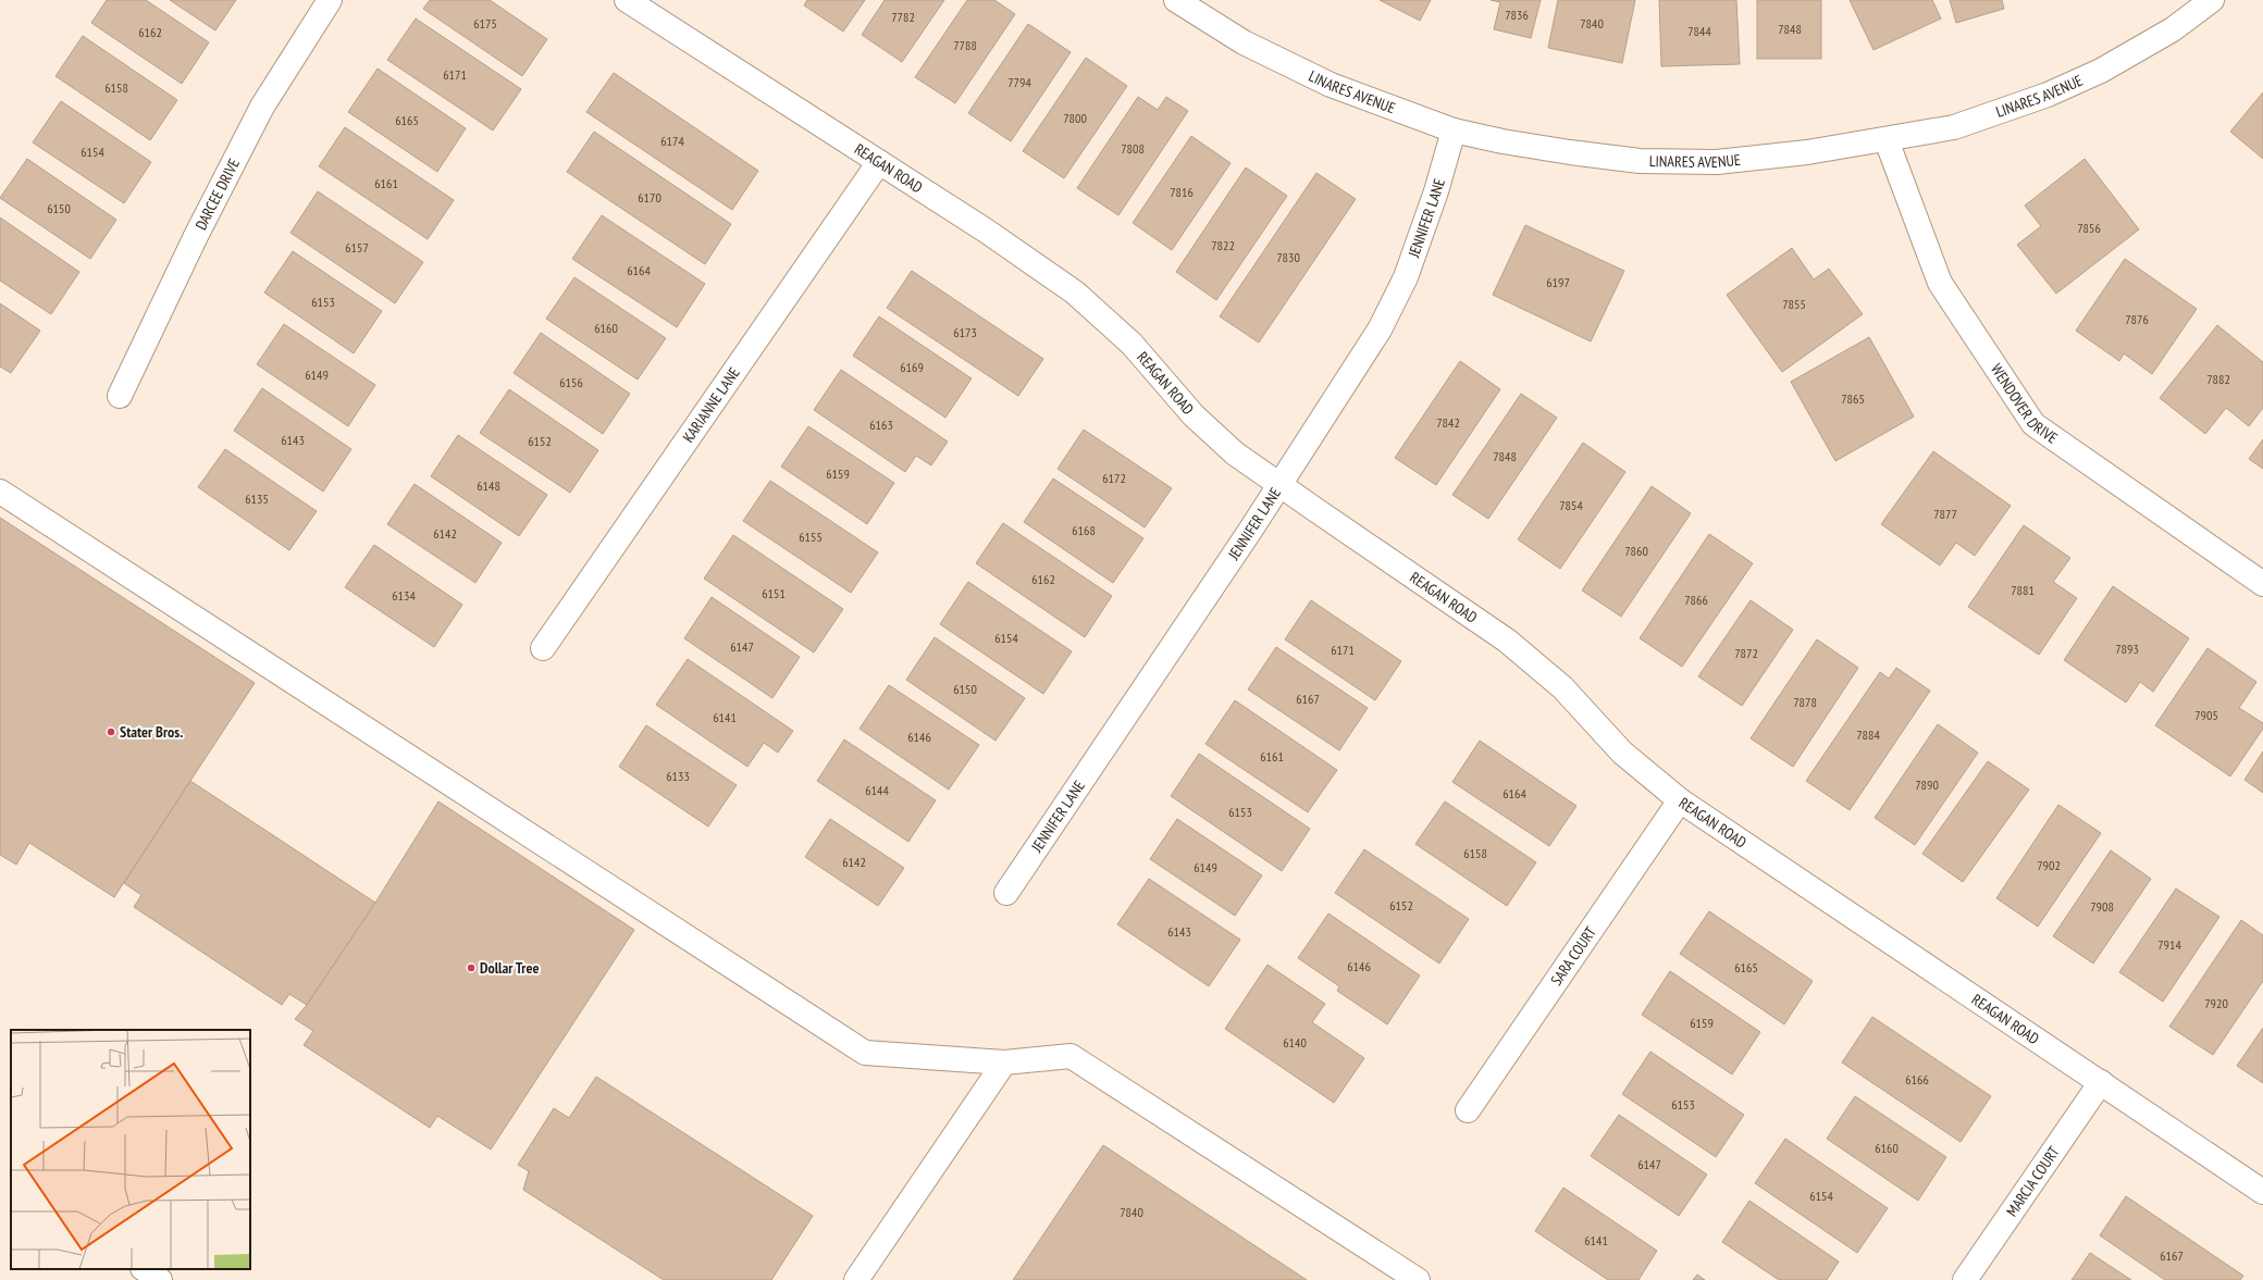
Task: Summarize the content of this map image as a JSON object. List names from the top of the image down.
{
  "streets": {
    "street": [
      "LINARES AVENUE",
      "REAGAN ROAD",
      "DARCEE DRIVE",
      "JENNIFER LANE",
      "WENDOVER DRIVE",
      "KARIANNE LANE",
      "SARA COURT",
      "MARCIA COURT"
    ]
  },
  "crossings": [
    ["LINARES AVENUE", "JENNIFER LANE"],
    ["LINARES AVENUE", "WENDOVER DRIVE"],
    ["REAGAN ROAD", "JENNIFER LANE"],
    ["REAGAN ROAD", "KARIANNE LANE"],
    ["REAGAN ROAD", "SARA COURT"],
    ["REAGAN ROAD", "MARCIA COURT"]
  ],
  "places": ["Stater Bros.", "Dollar Tree"],
  "house_numbers": [
    "7836",
    "7782",
    "6175",
    "7840",
    "7848",
    "7844",
    "6162",
    "7788",
    "6171",
    "7794",
    "6158",
    "7800",
    "6165",
    "6174",
    "7808",
    "6154",
    "6161",
    "7816",
    "6170",
    "6150",
    "7856",
    "7822",
    "6157",
    "7830",
    "6164",
    "6197",
    "6153",
    "7855",
    "7876",
    "6160",
    "6173",
    "6169",
    "6149",
    "7882",
    "6156",
    "7865",
    "7842",
    "6163",
    "6143",
    "6152",
    "7848",
    "6159",
    "6172",
    "6148",
    "6135",
    "7854",
    "7877",
    "6168",
    "6142",
    "6155",
    "7860",
    "6162",
    "7881",
    "6151",
    "6134",
    "7866",
    "6154",
    "6147",
    "7893",
    "6171",
    "7872",
    "6150",
    "6167",
    "7878",
    "7905",
    "6141",
    "7884",
    "6146",
    "6161",
    "6133",
    "7890",
    "6144",
    "6164",
    "6153",
    "6158",
    "6142",
    "7902",
    "6149",
    "6152",
    "7908",
    "6143",
    "7914",
    "6146",
    "6165",
    "7920",
    "6159",
    "6140",
    "6166",
    "6153",
    "6160",
    "6147",
    "6154",
    "7840",
    "6141",
    "6167"
  ]
}
